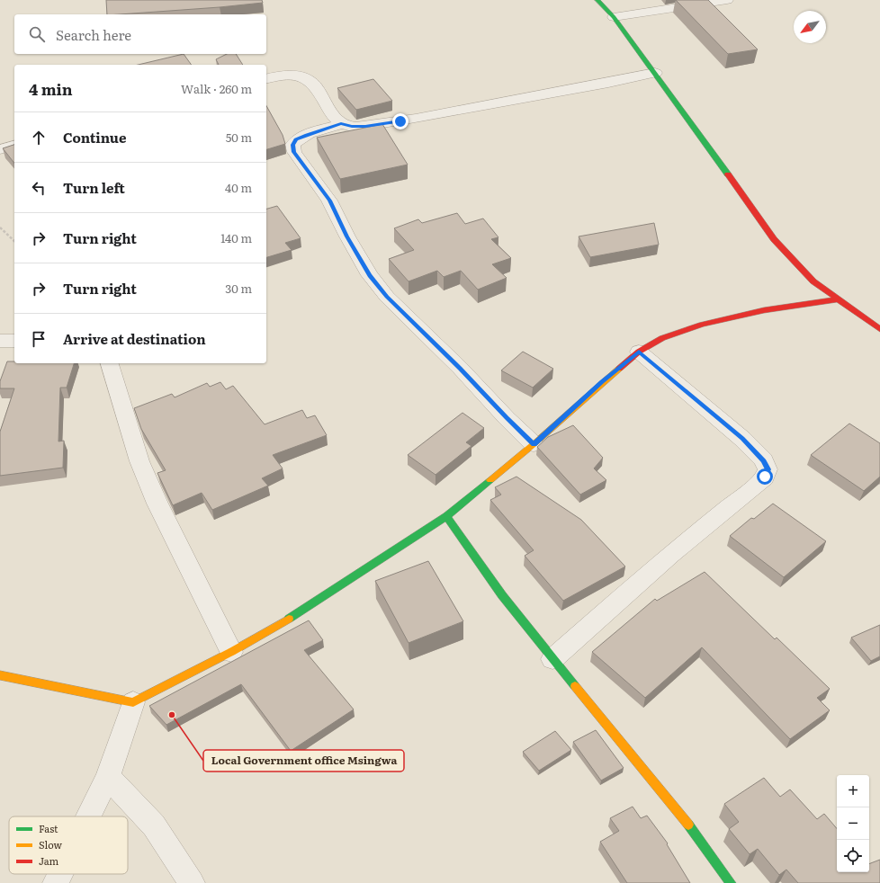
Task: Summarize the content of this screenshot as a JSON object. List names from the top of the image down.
{
  "places": ["Local Government office Msingwa"],
  "legend": ["Fast", "Slow", "Jam"],
  "north": "bottom left",
  "page": {
    "search": "Search here",
    "heading": ["4 min", "Walk · 260 m"],
    "list": [
      ["Continue", "50 m"],
      ["Turn left", "40 m"],
      ["Turn right", "140 m"],
      ["Turn right", "30 m"],
      "Arrive at destination"
    ],
    "map_buttons": ["+", "−"]
  }
}
